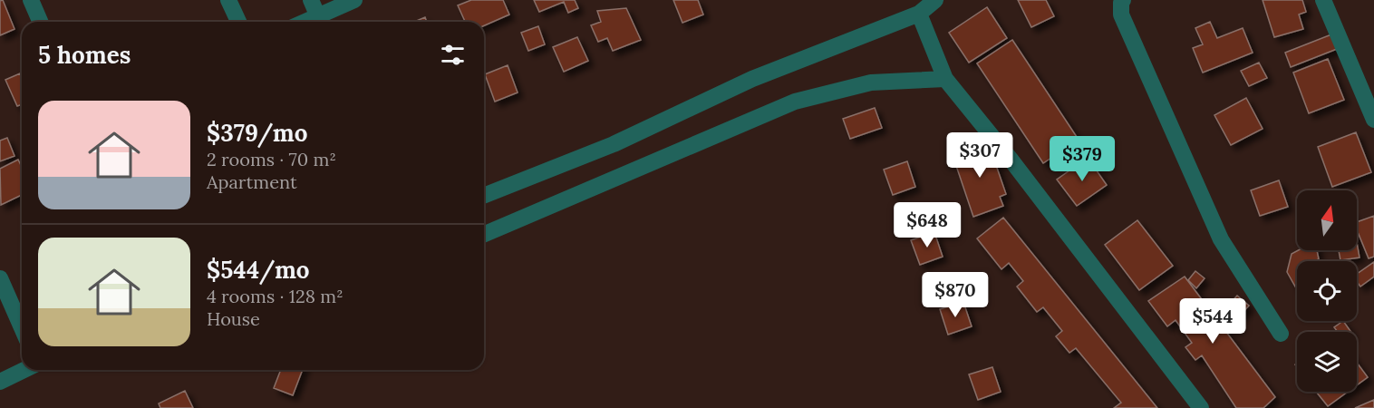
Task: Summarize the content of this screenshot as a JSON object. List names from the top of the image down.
{
  "north": "top",
  "page": {
    "heading": "5 homes",
    "list": [
      {
        "name": "$379/mo",
        "note": "2 rooms · 70 m² · Apartment"
      },
      {
        "name": "$544/mo",
        "note": "4 rooms · 128 m² · House"
      }
    ],
    "price": [
      "$307",
      "$379",
      "$648",
      "$870",
      "$544"
    ]
  }
}
